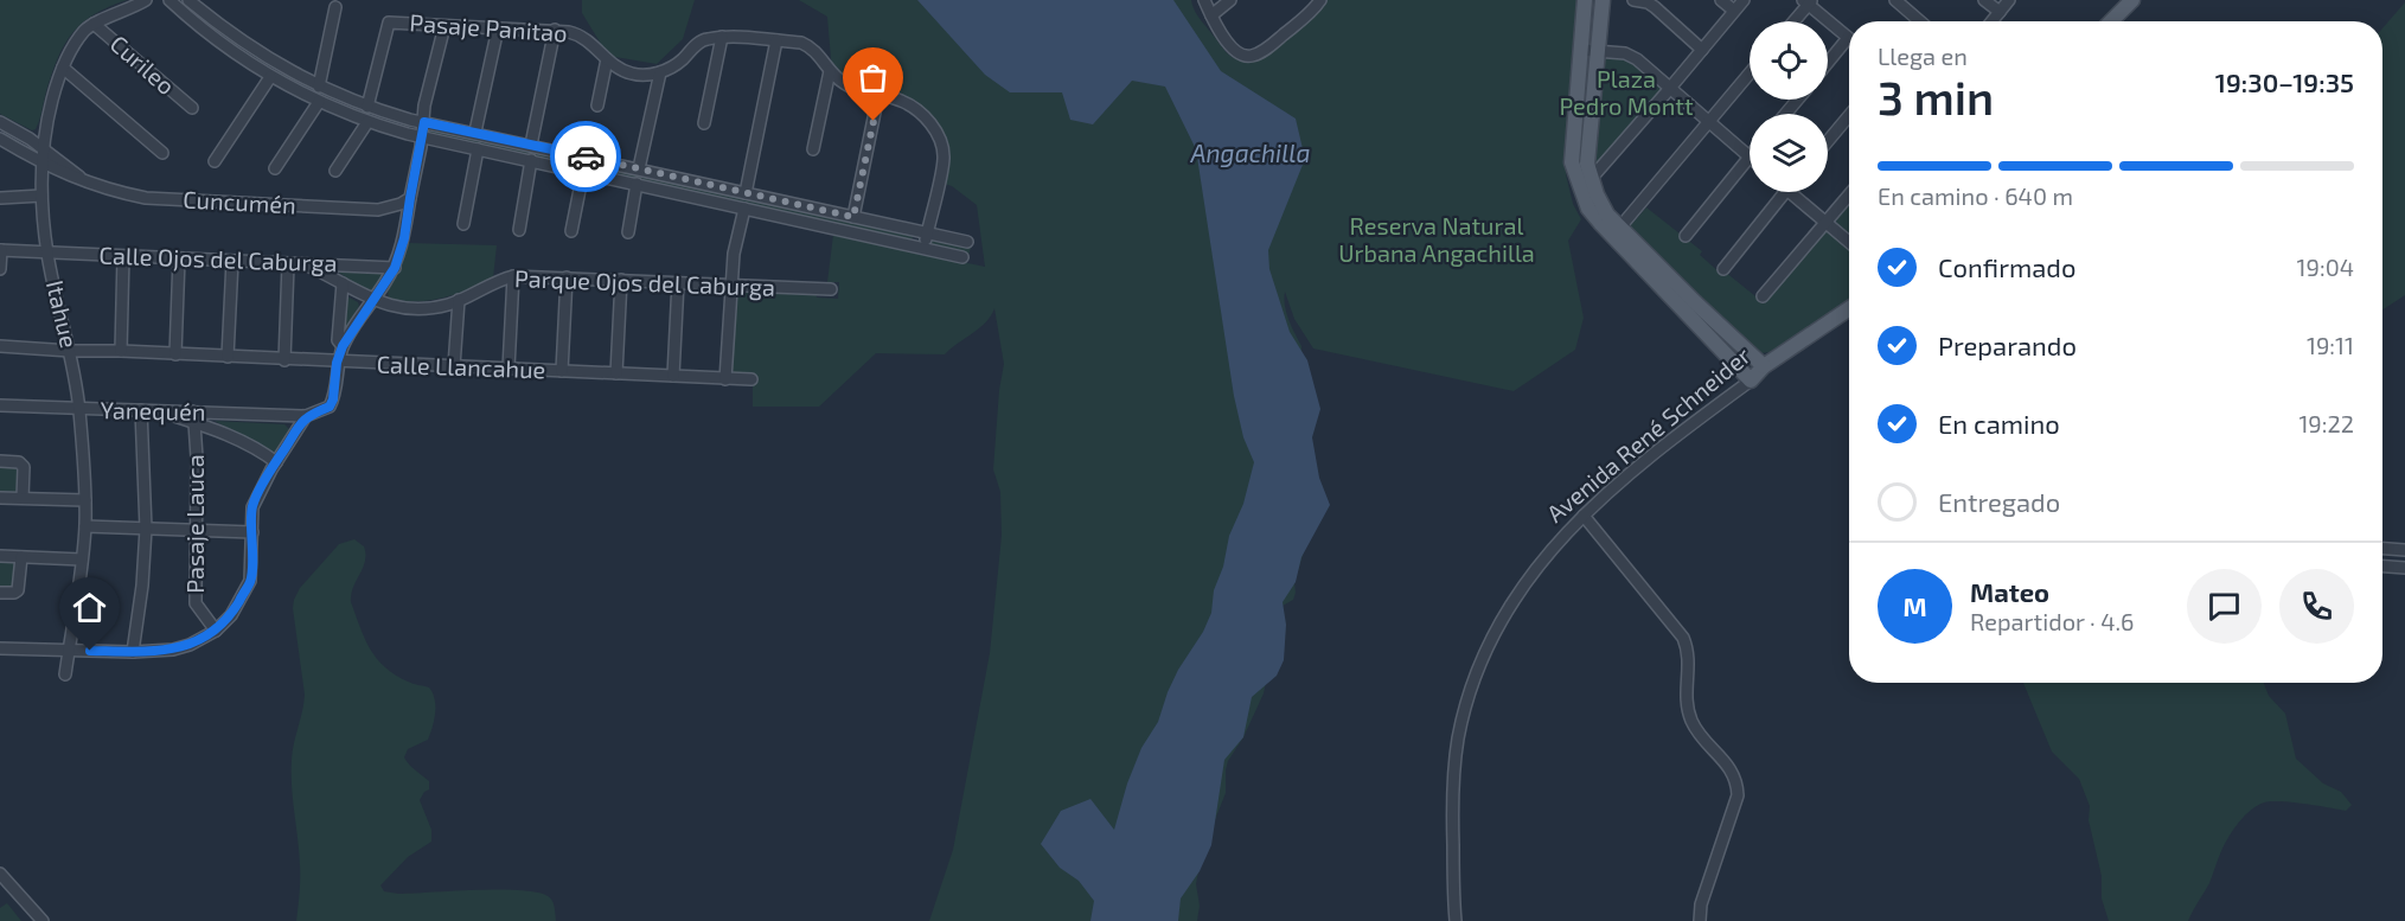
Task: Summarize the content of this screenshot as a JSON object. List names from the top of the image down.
{
  "streets": {
    "main road": ["Avenida René Schneider"],
    "street": [
      "Pasaje Panitao",
      "Curileo",
      "Cuncumén",
      "Calle Ojos del Caburga",
      "Parque Ojos del Caburga",
      "Itahue",
      "Calle Llancahue",
      "Yanequén",
      "Pasaje Lauca"
    ]
  },
  "crossings": [
    ["Curileo", "Itahue"],
    ["Cuncumén", "Itahue"],
    ["Calle Ojos del Caburga", "Parque Ojos del Caburga"],
    ["Calle Ojos del Caburga", "Itahue"],
    ["Itahue", "Calle Llancahue"],
    ["Itahue", "Yanequén"],
    ["Yanequén", "Pasaje Lauca"]
  ],
  "water": ["Angachilla"],
  "parks": ["Plaza Pedro Montt", "Reserva Natural Urbana Angachilla"],
  "page": {
    "heading": ["3 min", "Llega en", "19:30–19:35"],
    "panel": ["Mateo", "Repartidor · 4.6"],
    "bar": "En camino · 640 m",
    "list": [
      ["Confirmado", "19:04"],
      ["Preparando", "19:11"],
      ["En camino", "19:22"],
      "Entregado"
    ],
    "round": "M"
  }
}
